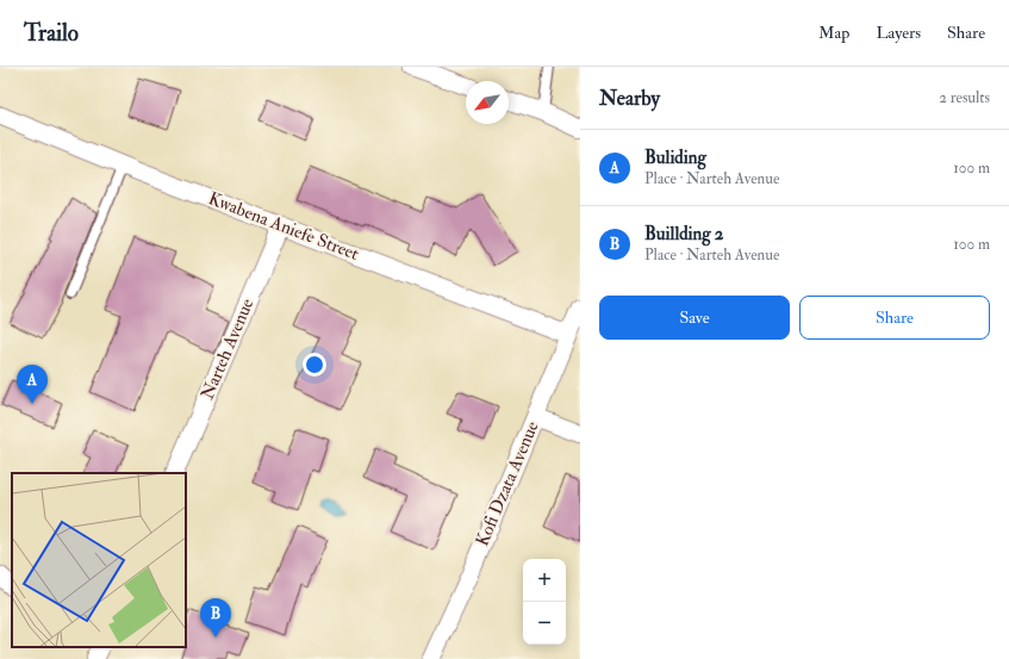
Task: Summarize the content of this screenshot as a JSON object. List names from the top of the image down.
{
  "streets": {
    "street": ["Kwabena Aniefe Street", "Narteh Avenue", "Kofi Dzata Avenue"]
  },
  "crossings": [
    ["Kwabena Aniefe Street", "Narteh Avenue"],
    ["Kwabena Aniefe Street", "Kofi Dzata Avenue"]
  ],
  "north": "bottom left",
  "page": {
    "header": "Trailo",
    "nav": ["Map", "Layers", "Share"],
    "heading": ["Nearby", "2 results"],
    "list": [
      {
        "mark": "A",
        "name": "Buliding",
        "note": "Place · Narteh Avenue",
        "value": "100 m"
      },
      {
        "mark": "B",
        "name": "Buillding 2",
        "note": "Place · Narteh Avenue",
        "value": "100 m"
      }
    ],
    "buttons": ["Save", "Share"],
    "pins": ["A", "B"],
    "map_buttons": ["+", "−"]
  }
}
